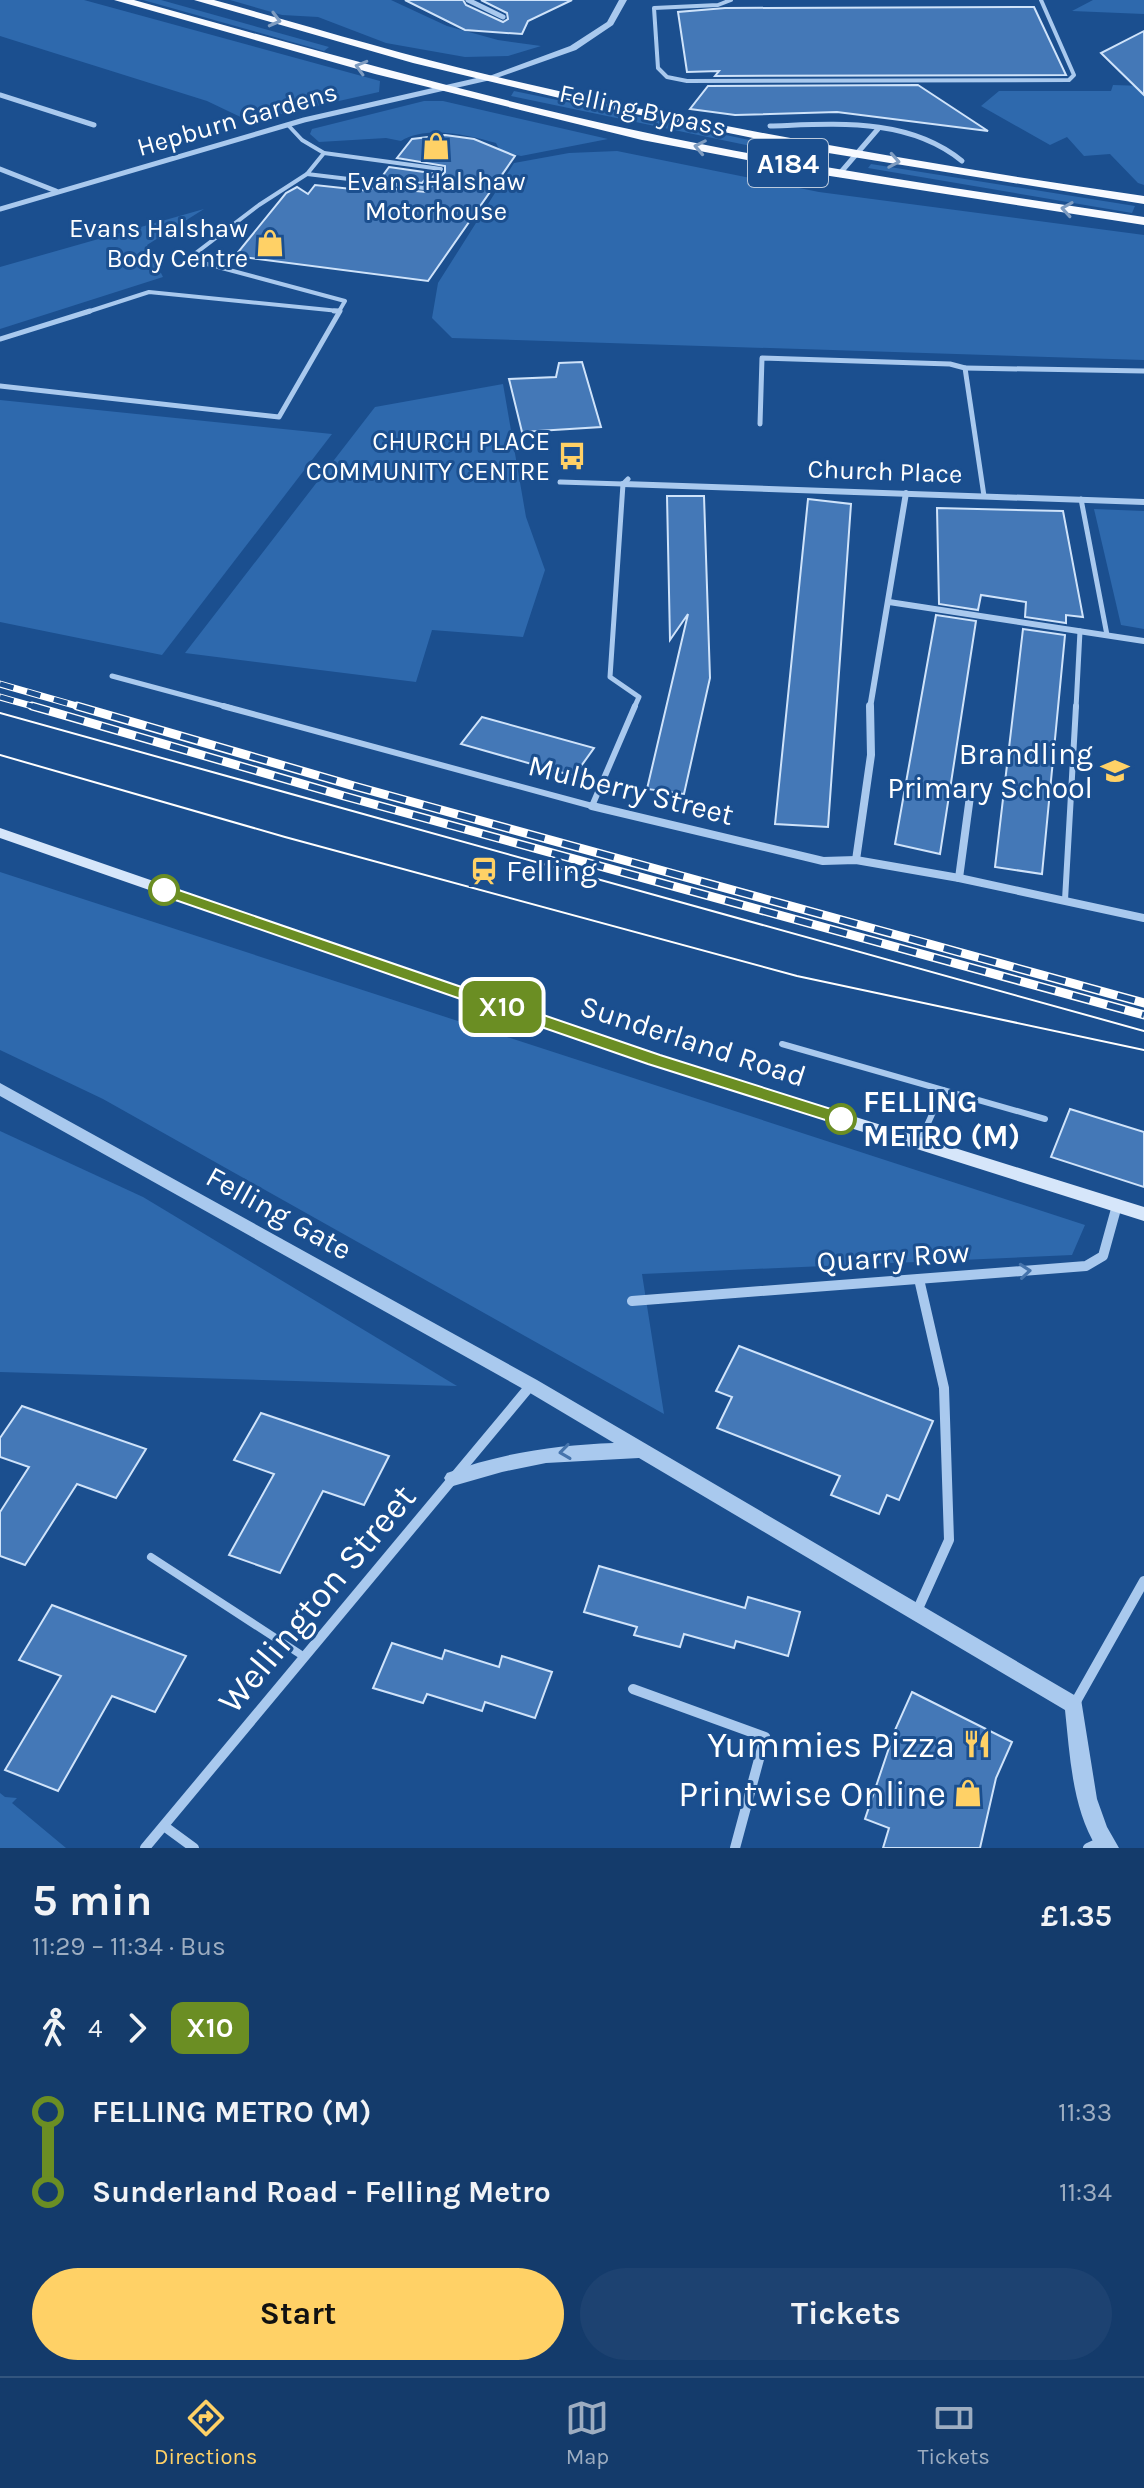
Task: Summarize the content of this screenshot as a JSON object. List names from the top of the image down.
{
  "streets": {
    "highway": ["Felling Bypass", "A184"],
    "main road": ["Sunderland Road"],
    "street": [
      "Hepburn Gardens",
      "Church Place",
      "Mulberry Street",
      "Felling Gate",
      "Quarry Row",
      "Wellington Street"
    ]
  },
  "crossings": [
    ["Felling Bypass", "Hepburn Gardens"],
    ["Felling Bypass", "A184"],
    ["Hepburn Gardens", "A184"],
    ["Sunderland Road", "Quarry Row"],
    ["Felling Gate", "Wellington Street"]
  ],
  "one_way": ["Quarry Row"],
  "places": {
    "shop": ["Evans Halshaw Motorhouse", "Evans Halshaw Body Centre", "Printwise Online"],
    "bus stop": ["CHURCH PLACE COMMUNITY CENTRE"],
    "school or university": ["Brandling Primary School"],
    "station": ["Felling"],
    "other": ["FELLING METRO (M)"],
    "restaurant": ["Yummies Pizza"]
  },
  "lines": ["bus line X10"],
  "page": {
    "on_map": "X10",
    "heading": ["5 min", "11:29 – 11:34 · Bus", "£1.35"],
    "legs": ["4", "X10"],
    "list": [
      {
        "name": "FELLING METRO (M)",
        "value": "11:33"
      },
      {
        "name": "Sunderland Road - Felling Metro",
        "value": "11:34"
      }
    ],
    "buttons": ["Start", "Tickets"],
    "tabs": ["Directions", "Map", "Tickets"]
  }
}
